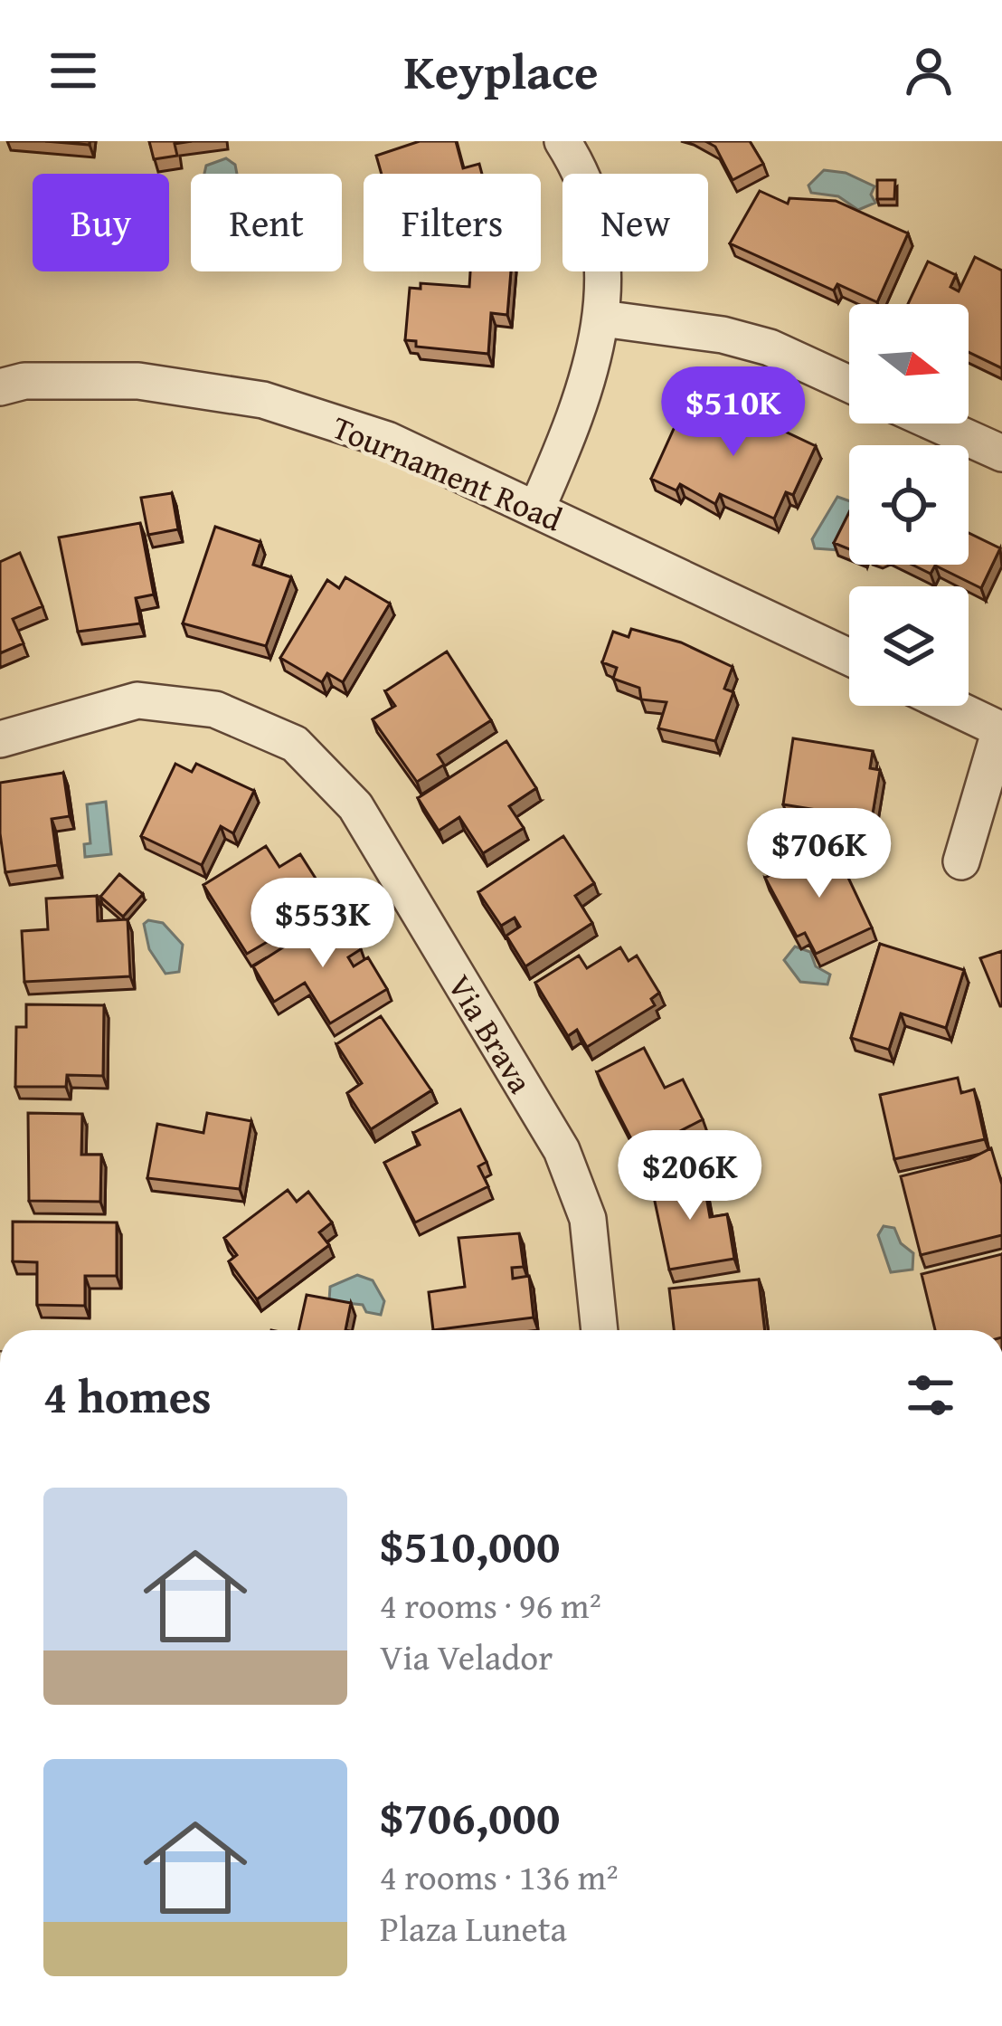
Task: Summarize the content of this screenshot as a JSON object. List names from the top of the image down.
{
  "streets": {
    "street": ["Tournament Road", "Via Brava"]
  },
  "north": "right",
  "page": {
    "header": "Keyplace",
    "chip": [
      "Buy",
      "Rent",
      "Filters",
      "New"
    ],
    "price": [
      "$510K",
      "$706K",
      "$553K",
      "$206K"
    ],
    "heading": "4 homes",
    "list": [
      {
        "name": "$510,000",
        "note": "4 rooms · 96 m² · Via Velador"
      },
      {
        "name": "$706,000",
        "note": "4 rooms · 136 m² · Plaza Luneta"
      }
    ]
  }
}
